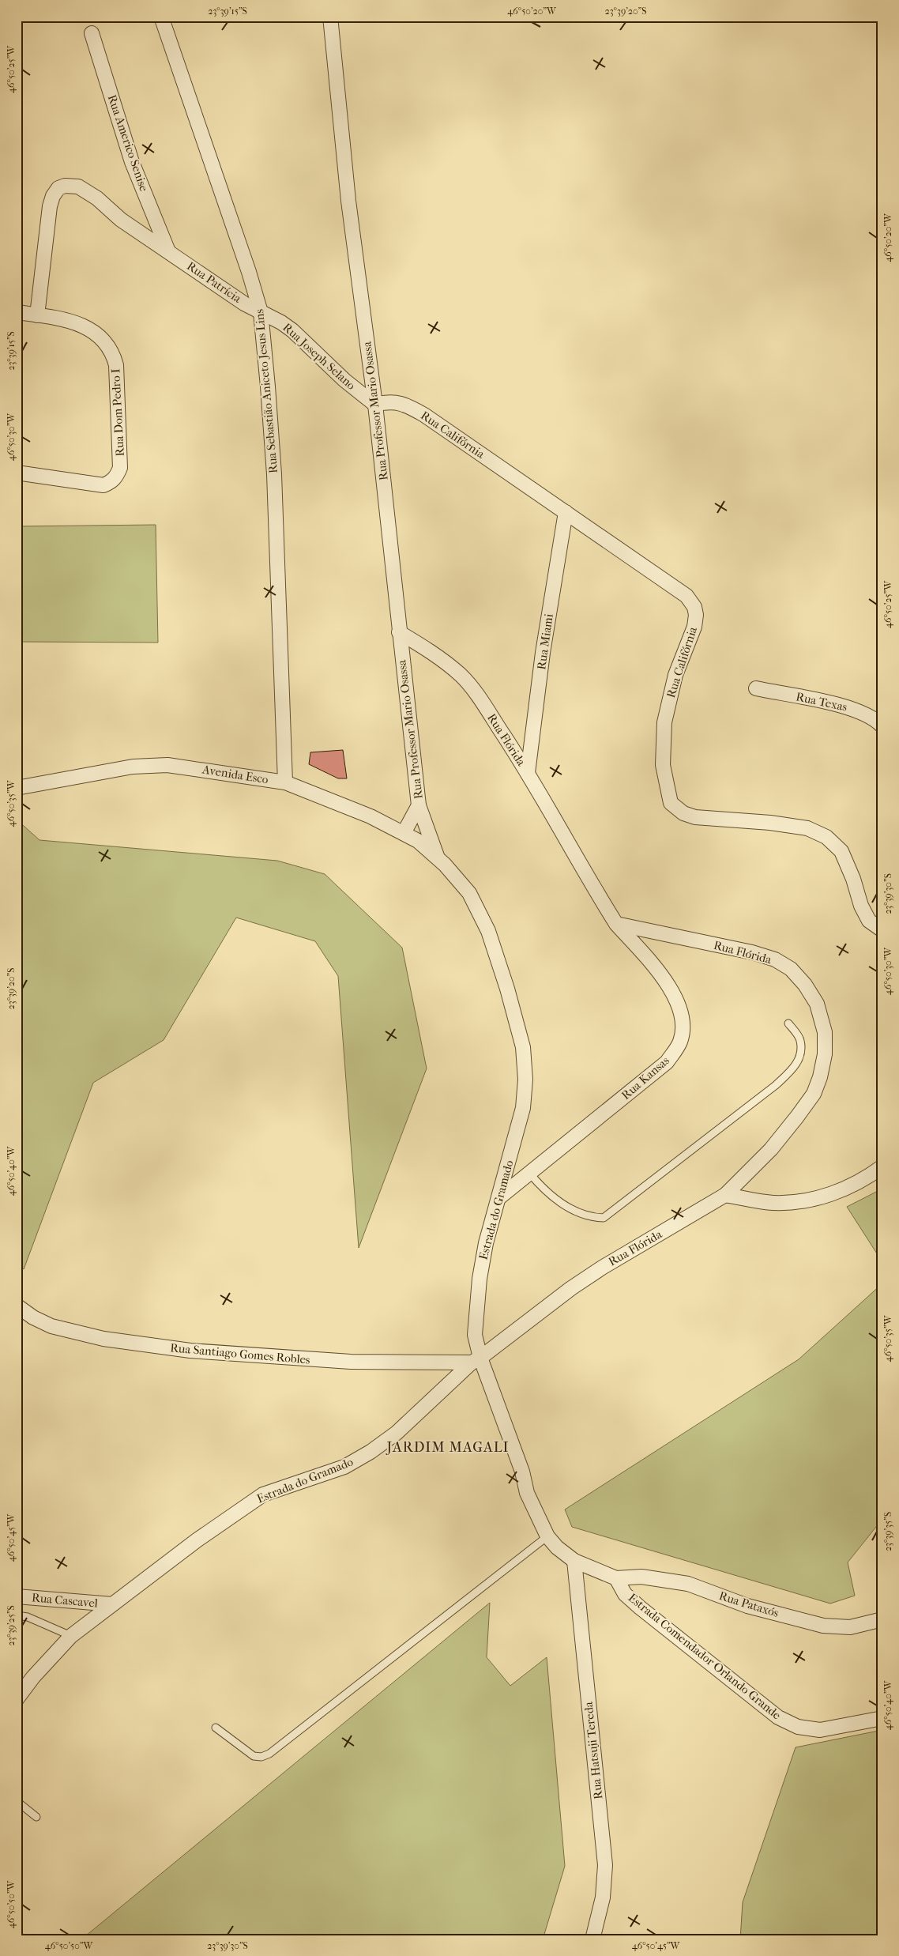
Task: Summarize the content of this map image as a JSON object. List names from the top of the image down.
{
  "streets": {
    "street": [
      "Rua Americo Senise",
      "Rua Patrícia",
      "Rua Joseph Selano",
      "Rua Sebastião Aniceto Jesus Lins",
      "Rua Professor Mario Osassa",
      "Rua Dom Pedro I",
      "Rua Califórnia",
      "Rua Miami",
      "Rua Texas",
      "Rua Flórida",
      "Avenida Esco",
      "Rua Kansas",
      "Estrada do Gramado",
      "Rua Santiago Gomes Robles",
      "Rua Cascavel",
      "Rua Pataxós",
      "Estrada Comendador Orlando Grande",
      "Rua Hatsuji Tereda"
    ]
  },
  "crossings": [
    ["Rua Americo Senise", "Rua Patrícia"],
    ["Rua Patrícia", "Rua Joseph Selano"],
    ["Rua Patrícia", "Rua Sebastião Aniceto Jesus Lins"],
    ["Rua Patrícia", "Rua Dom Pedro I"],
    ["Rua Joseph Selano", "Rua Sebastião Aniceto Jesus Lins"],
    ["Rua Joseph Selano", "Rua Professor Mario Osassa"],
    ["Rua Joseph Selano", "Rua Califórnia"],
    ["Rua Sebastião Aniceto Jesus Lins", "Avenida Esco"],
    ["Rua Professor Mario Osassa", "Rua Califórnia"],
    ["Rua Professor Mario Osassa", "Rua Flórida"],
    ["Rua Professor Mario Osassa", "Avenida Esco"],
    ["Rua Professor Mario Osassa", "Estrada do Gramado"],
    ["Rua Califórnia", "Rua Miami"],
    ["Rua Miami", "Rua Flórida"],
    ["Rua Flórida", "Rua Kansas"],
    ["Rua Flórida", "Estrada do Gramado"],
    ["Rua Flórida", "Rua Santiago Gomes Robles"],
    ["Avenida Esco", "Estrada do Gramado"],
    ["Rua Kansas", "Estrada do Gramado"],
    ["Estrada do Gramado", "Rua Santiago Gomes Robles"],
    ["Estrada do Gramado", "Rua Cascavel"],
    ["Rua Pataxós", "Estrada Comendador Orlando Grande"]
  ],
  "districts": ["JARDIM MAGALI"],
  "coordinates": [
    "23°39'15\"S",
    "46°50'20\"W",
    "23°39'20\"S",
    "46°50'25\"W",
    "46°50'30\"W",
    "46°50'35\"W",
    "23°39'30\"S",
    "46°50'40\"W",
    "23°39'35\"S",
    "46°50'45\"W",
    "23°39'25\"S",
    "46°50'50\"W"
  ]
}
